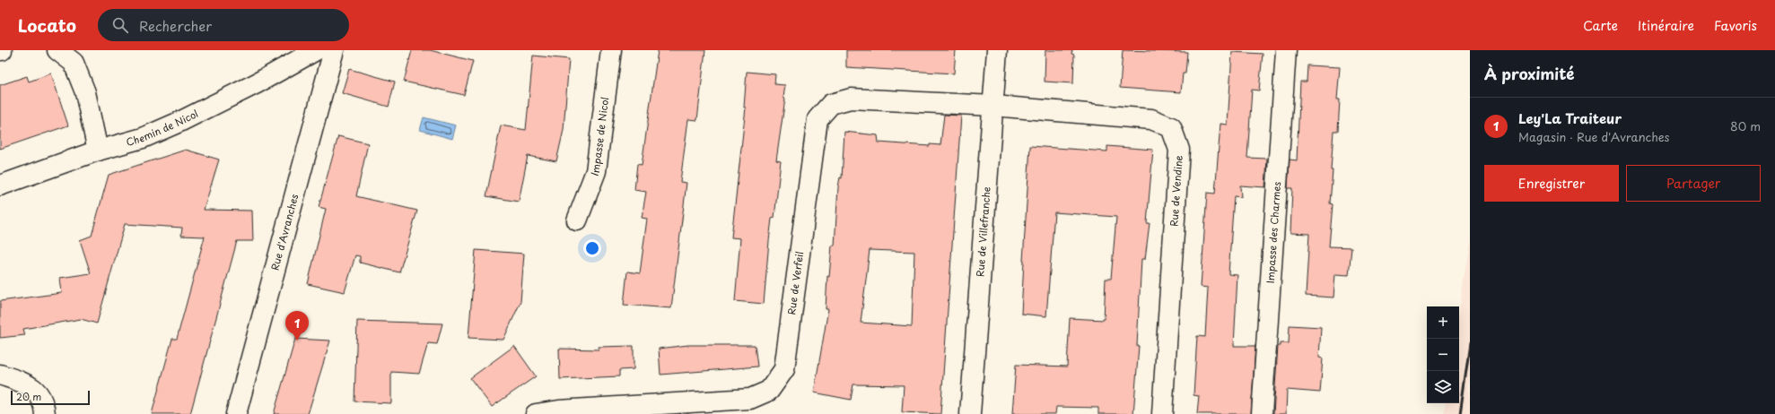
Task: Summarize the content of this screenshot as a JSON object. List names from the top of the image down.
{
  "streets": {
    "street": [
      "Chemin de Nicol",
      "Impasse de Nicol",
      "Rue de Vendine",
      "Rue d'Avranches",
      "Rue de Villefranche",
      "Impasse des Charmes",
      "Rue de Verfeil"
    ]
  },
  "crossings": [
    ["Rue de Vendine", "Rue de Villefranche"],
    ["Rue de Vendine", "Rue de Verfeil"],
    ["Rue de Villefranche", "Rue de Verfeil"]
  ],
  "scale_bar": "20 m",
  "page": {
    "header": "Locato",
    "search": "Rechercher",
    "nav": ["Carte", "Itinéraire", "Favoris"],
    "heading": "À proximité",
    "list": [
      {
        "mark": "1",
        "name": "Ley'La Traiteur",
        "note": "Magasin · Rue d'Avranches",
        "value": "80 m"
      }
    ],
    "buttons": ["Enregistrer", "Partager"],
    "map_buttons": ["+", "−"],
    "pins": "1",
    "scale": "20 m"
  }
}
